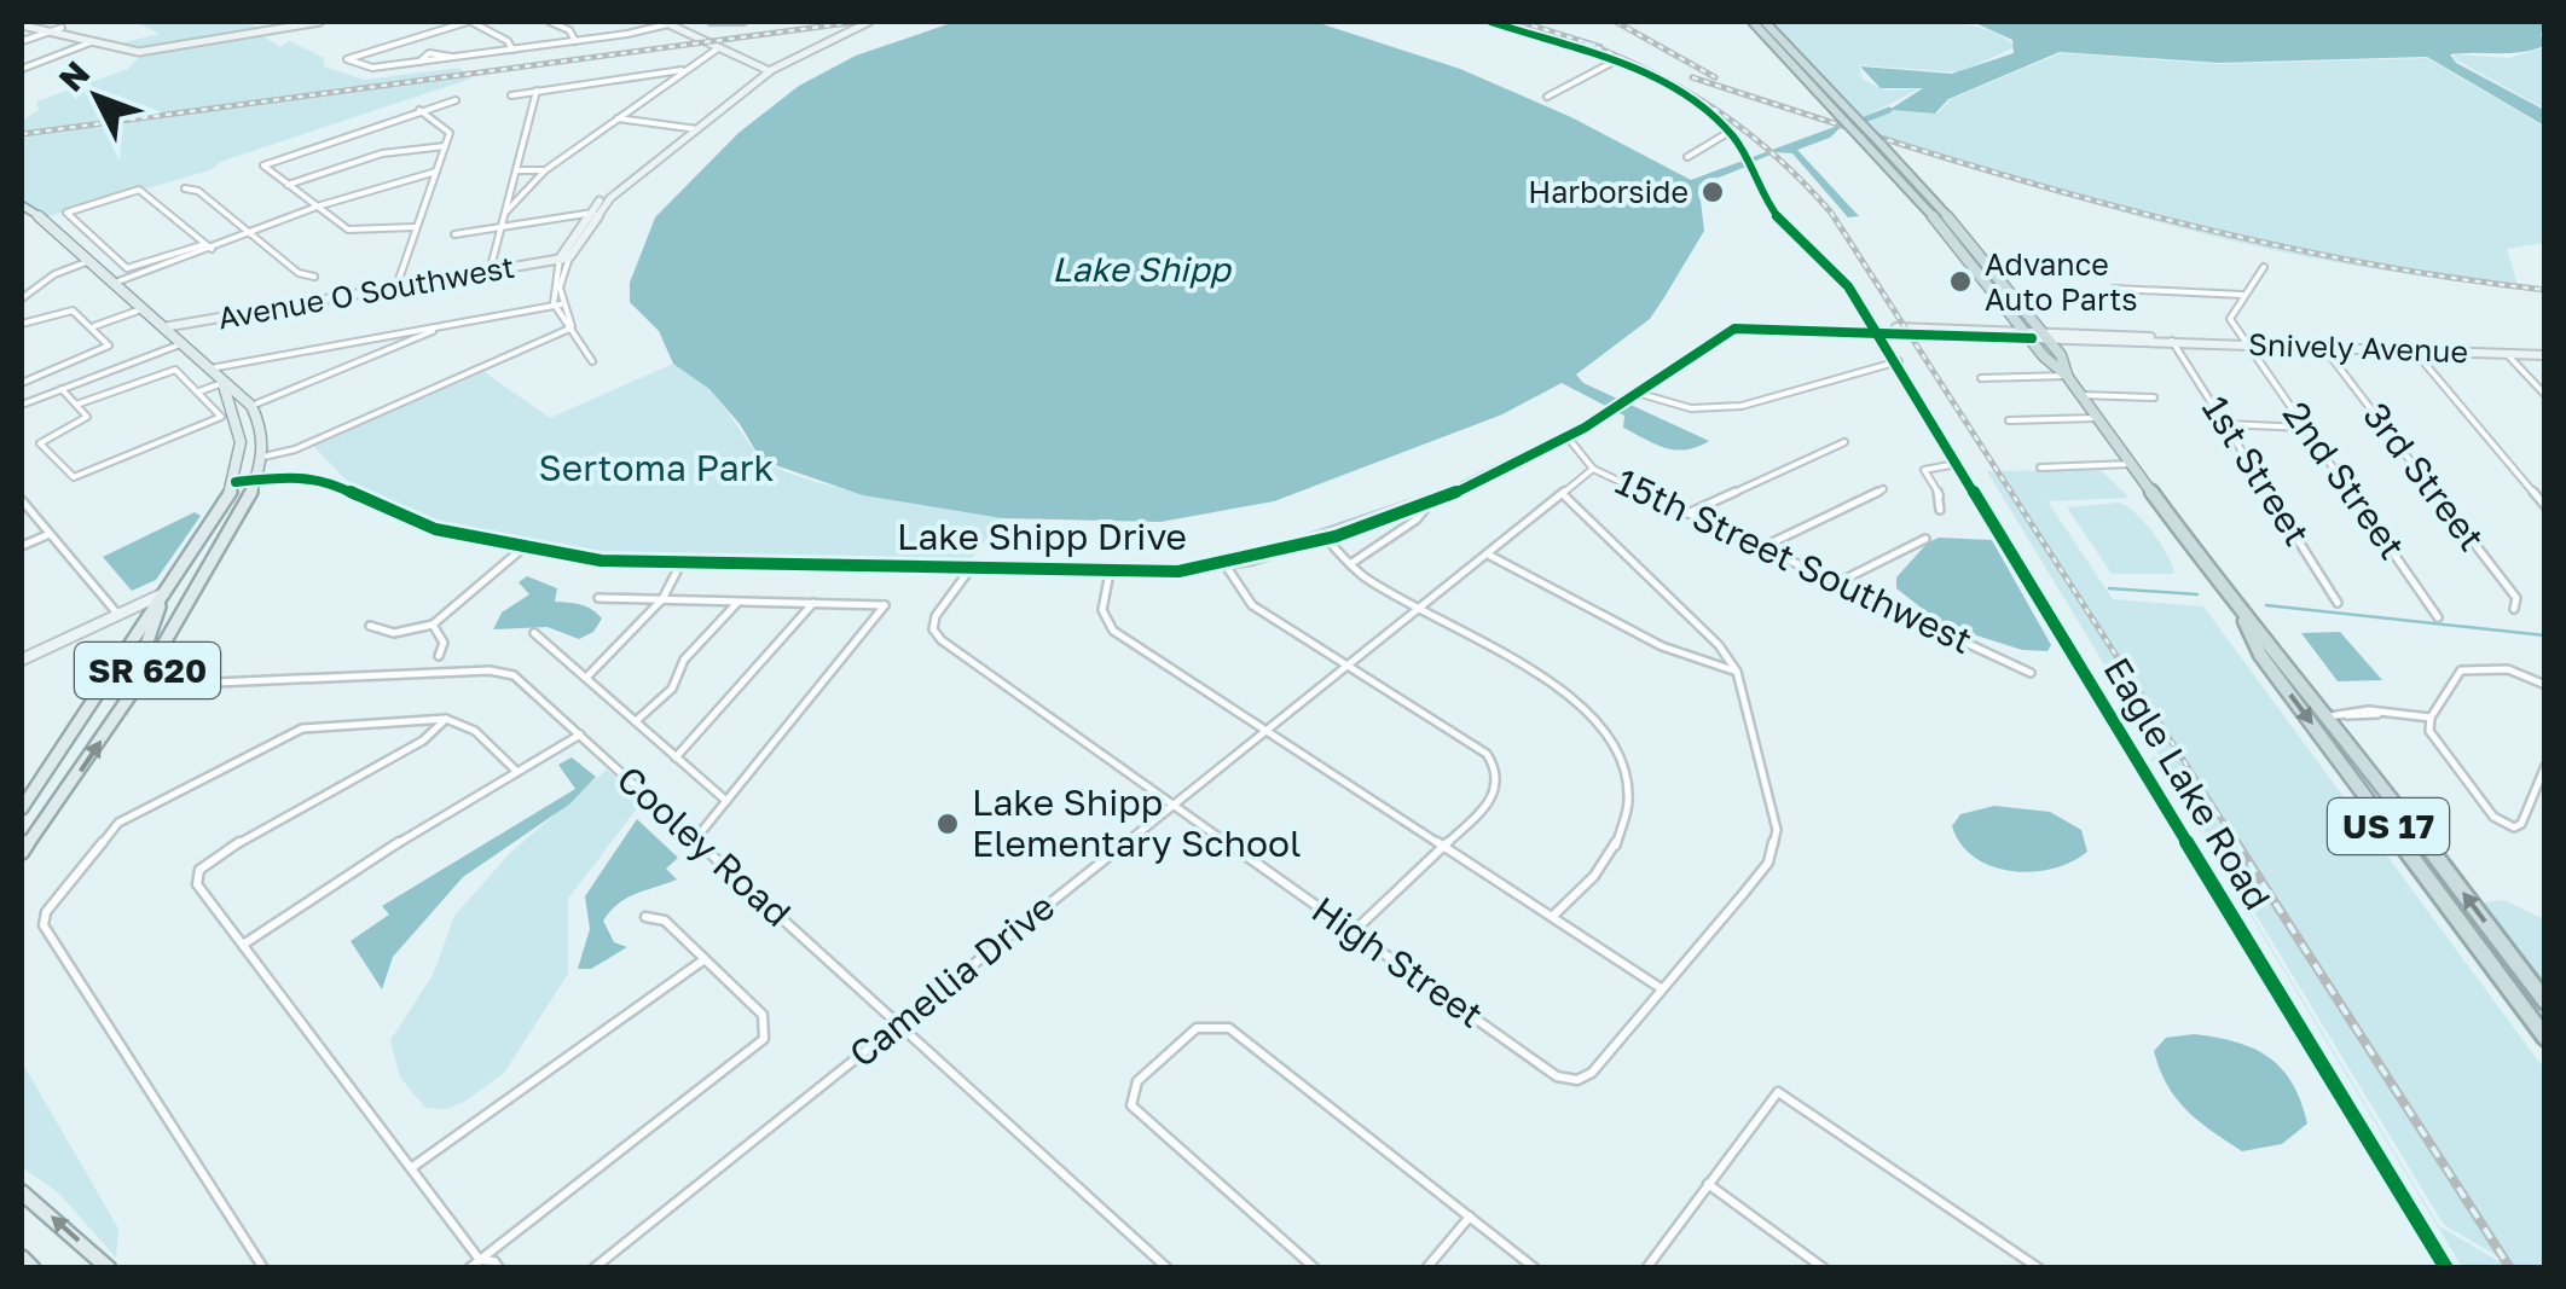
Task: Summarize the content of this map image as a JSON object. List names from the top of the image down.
{
  "streets": {
    "highway": ["US 17"],
    "main road": ["SR 620"],
    "street": [
      "Avenue O Southwest",
      "Snively Avenue",
      "1st Street",
      "3rd Street",
      "2nd Street",
      "Lake Shipp Drive",
      "15th Street Southwest",
      "Eagle Lake Road",
      "Cooley Road",
      "High Street",
      "Camellia Drive"
    ]
  },
  "crossings": [
    ["Snively Avenue", "1st Street"],
    ["Snively Avenue", "3rd Street"],
    ["Snively Avenue", "2nd Street"],
    ["Snively Avenue", "Lake Shipp Drive"],
    ["Snively Avenue", "Eagle Lake Road"],
    ["Snively Avenue", "US 17"],
    ["Lake Shipp Drive", "15th Street Southwest"],
    ["Lake Shipp Drive", "SR 620"],
    ["Lake Shipp Drive", "Eagle Lake Road"],
    ["Lake Shipp Drive", "High Street"],
    ["15th Street Southwest", "Camellia Drive"],
    ["SR 620", "Cooley Road"],
    ["Cooley Road", "Camellia Drive"],
    ["High Street", "Camellia Drive"]
  ],
  "water": ["Lake Shipp"],
  "parks": ["Sertoma Park"],
  "places": ["Harborside", "Advance Auto Parts", "Lake Shipp Elementary School"],
  "north": "top left"
}
